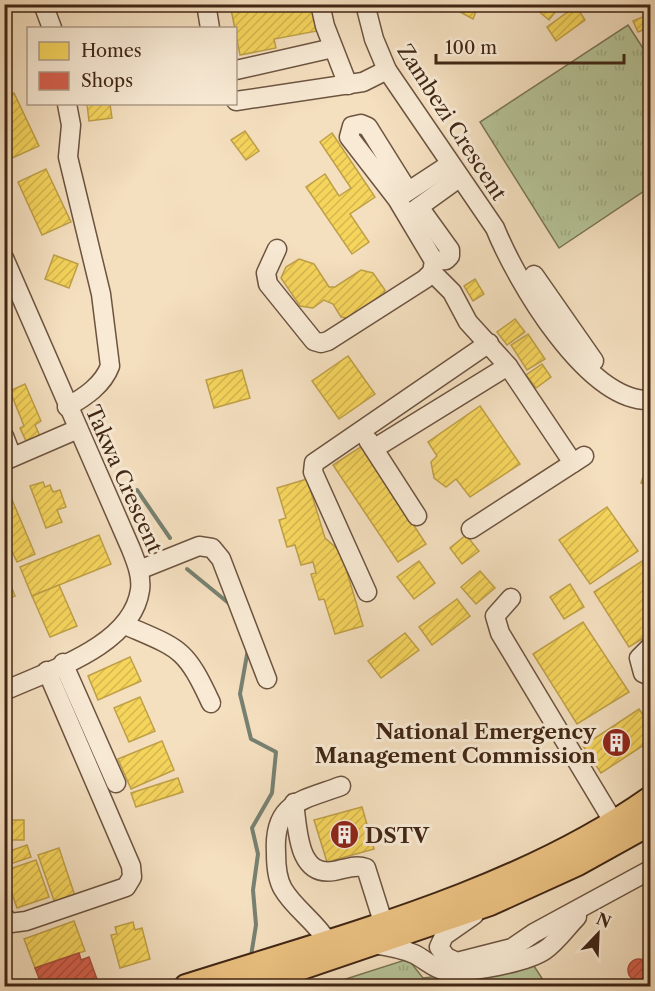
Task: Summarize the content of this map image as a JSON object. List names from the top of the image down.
{
  "streets": {
    "street": ["Zambezi Crescent", "Takwa Crescent"]
  },
  "places": {
    "building": ["National Emergency Management Commission", "DSTV"]
  },
  "legend": ["Homes", "Shops"],
  "scale_bar": "100 m",
  "north": "top right"
}
